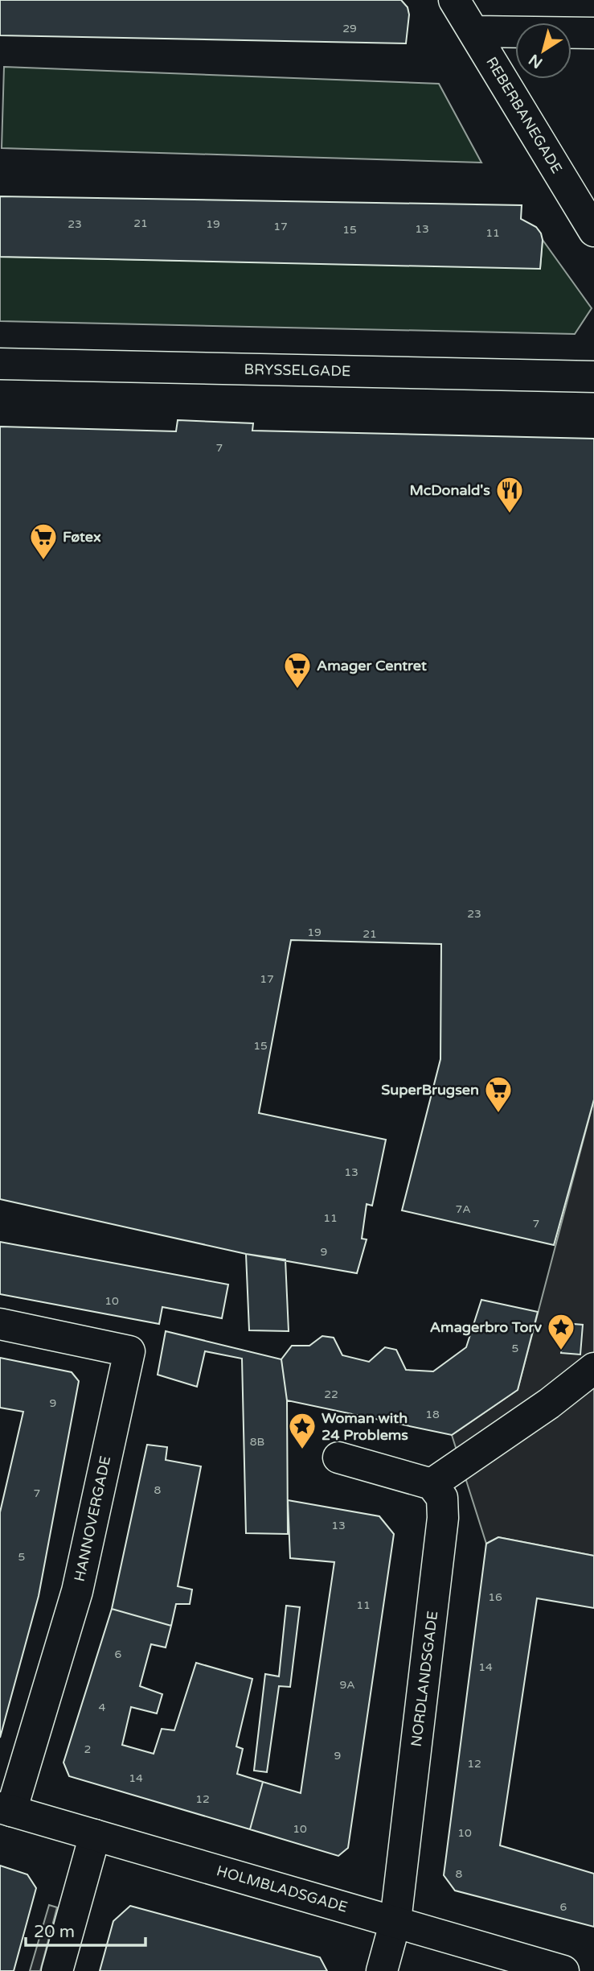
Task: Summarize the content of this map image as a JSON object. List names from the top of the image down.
{
  "streets": {
    "street": [
      "REBERBANEGADE",
      "BRYSSELGADE",
      "HANNOVERGADE",
      "NORDLANDSGADE",
      "HOLMBLADSGADE"
    ]
  },
  "crossings": [
    ["HANNOVERGADE", "HOLMBLADSGADE"],
    ["NORDLANDSGADE", "HOLMBLADSGADE"]
  ],
  "places": {
    "restaurant": ["McDonald's"],
    "supermarket": ["Føtex", "Amager Centret", "SuperBrugsen"],
    "place": ["Amagerbro Torv", "Woman with 24 Problems"]
  },
  "house_numbers": [
    "29",
    "21",
    "23",
    "19",
    "17",
    "13",
    "15",
    "11",
    "7",
    "23",
    "19",
    "21",
    "17",
    "15",
    "13",
    "7A",
    "11",
    "7",
    "9",
    "10",
    "5",
    "22",
    "9",
    "18",
    "8B",
    "8",
    "7",
    "13",
    "5",
    "16",
    "11",
    "6",
    "14",
    "9A",
    "4",
    "2",
    "9",
    "12",
    "14",
    "12",
    "10",
    "10",
    "8",
    "6"
  ],
  "scale_bar": "20 m",
  "north": "bottom left"
}
